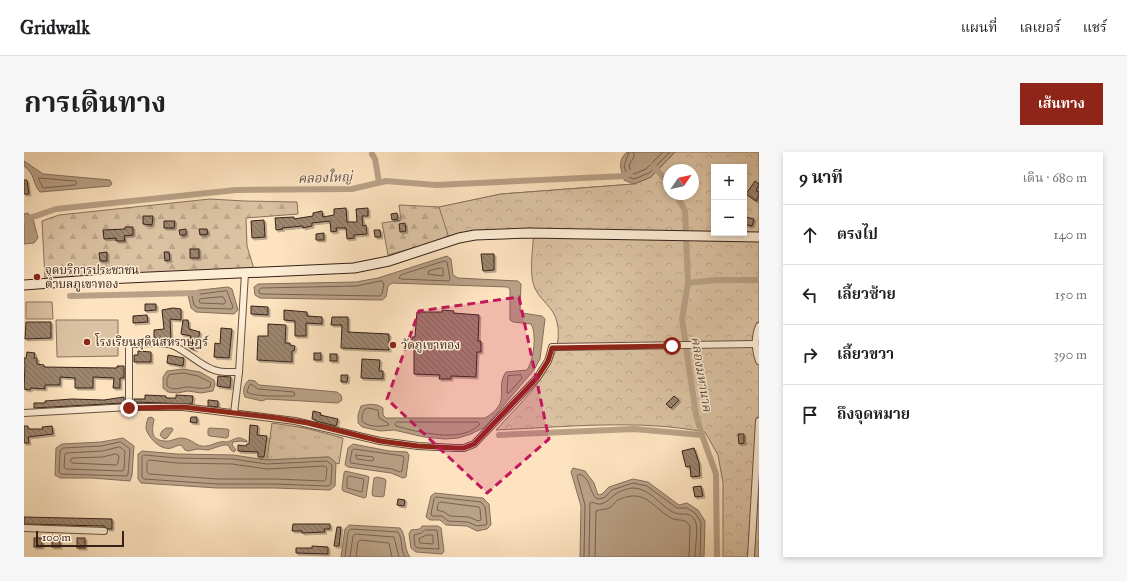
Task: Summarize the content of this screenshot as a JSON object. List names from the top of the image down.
{
  "water": ["คลองใหญ่", "คลองมหานาค"],
  "places": ["จุดบริการประชาชน ตำบลภูเขาทอง", "โรงเรียนสุดินสหราษฎร์", "วัดภูเขาทอง"],
  "scale_bar": "100 m",
  "north": "top right",
  "page": {
    "header": "Gridwalk",
    "nav": ["แผนที่", "เลเยอร์", "แชร์"],
    "title": "การเดินทาง",
    "buttons": "เส้นทาง",
    "heading": ["9 นาที", "เดิน · 680 m"],
    "map_buttons": ["+", "−"],
    "list": [
      ["ตรงไป", "140 m"],
      ["เลี้ยวซ้าย", "150 m"],
      ["เลี้ยวขวา", "390 m"],
      "ถึงจุดหมาย"
    ],
    "scale": "100 m"
  }
}
